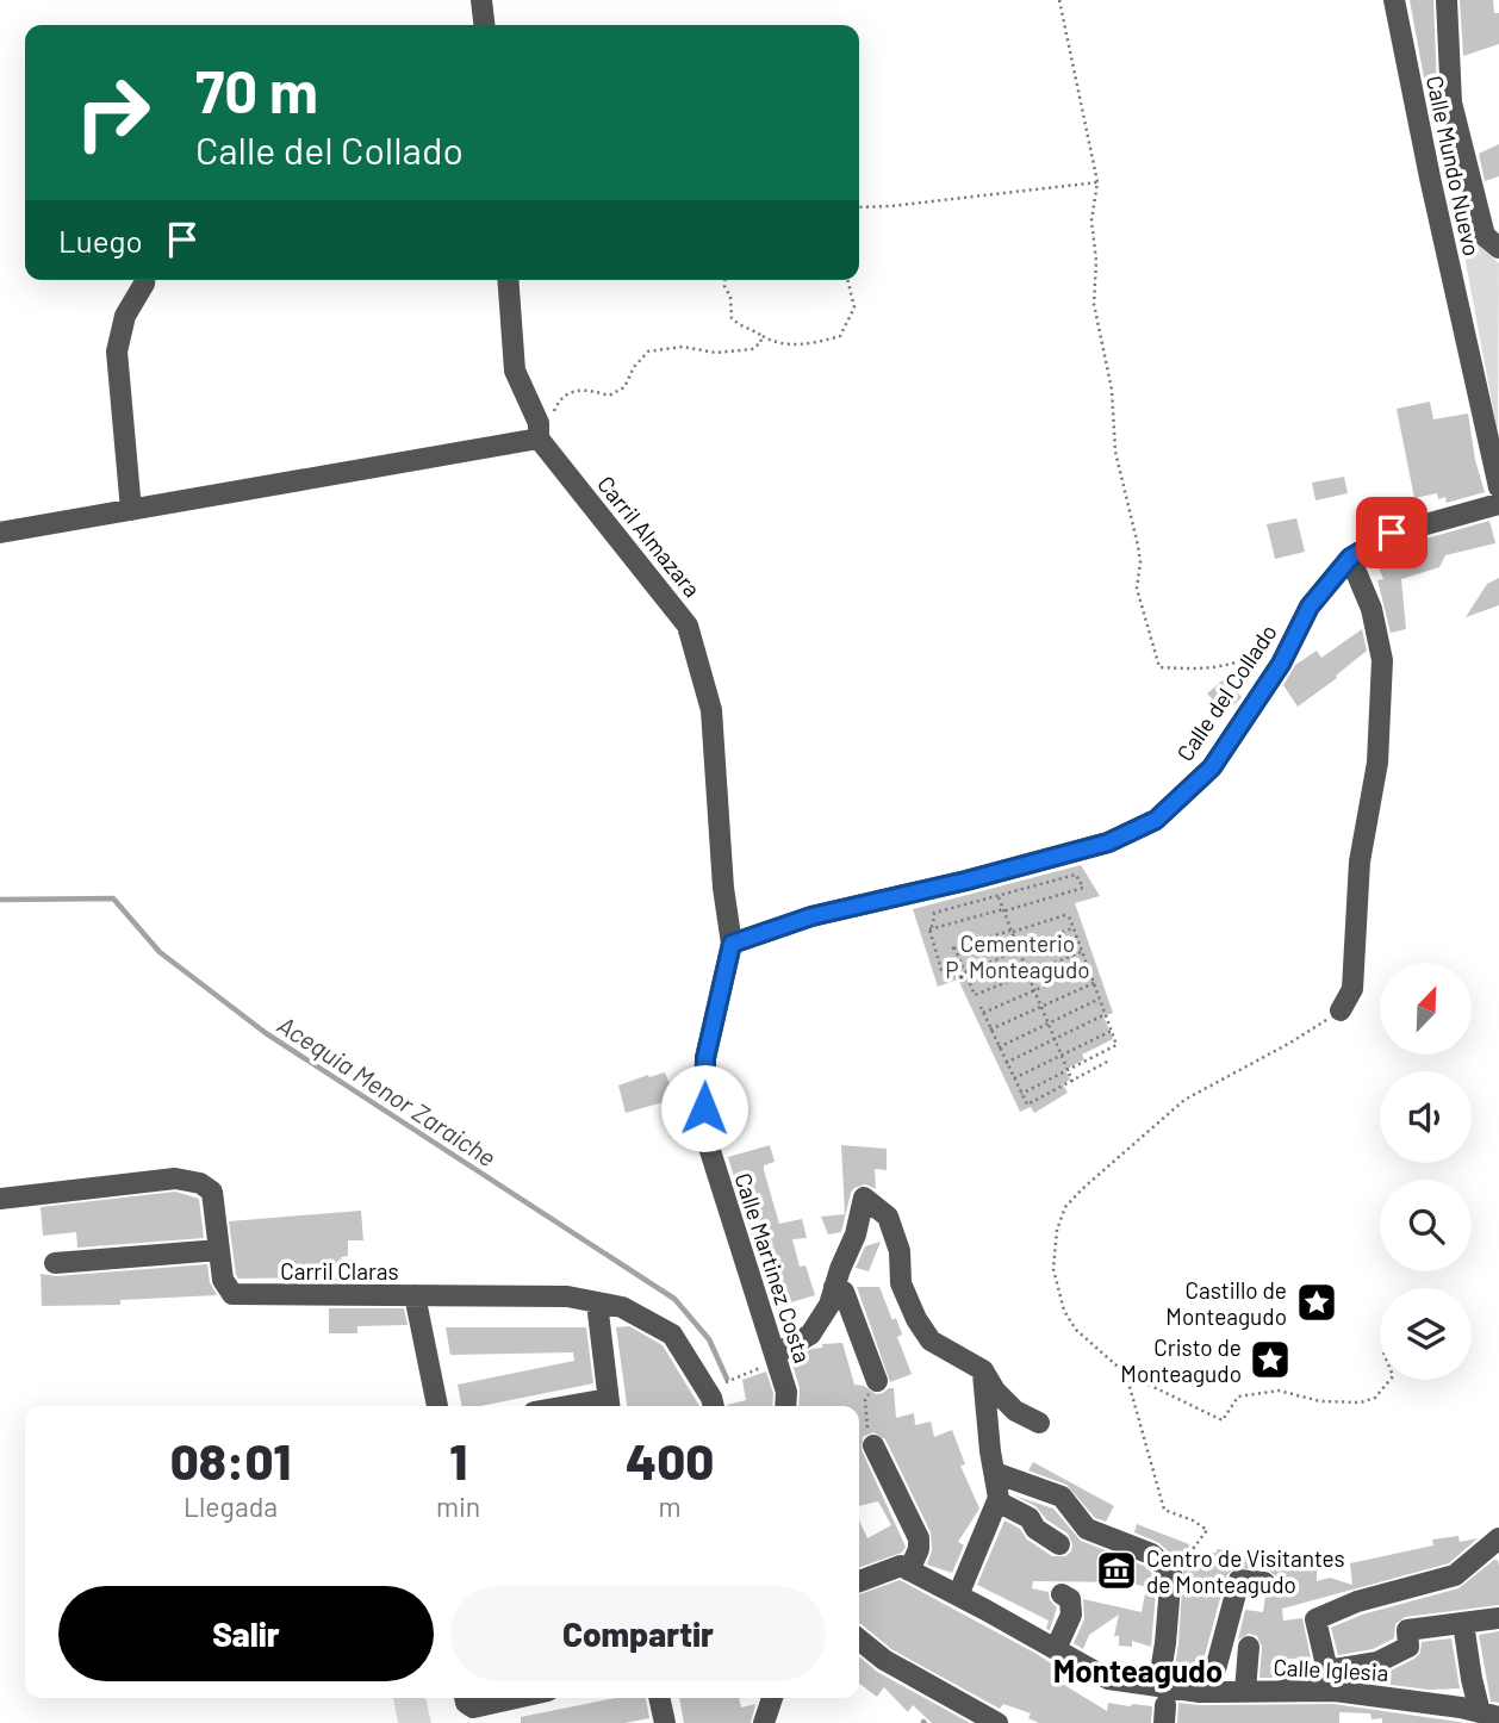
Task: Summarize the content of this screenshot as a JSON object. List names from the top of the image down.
{
  "streets": {
    "street": [
      "Calle Mundo Nuevo",
      "Carril Almazara",
      "Calle del Collado",
      "Calle Martinez Costa",
      "Carril Claras",
      "Calle Iglesia"
    ]
  },
  "crossings": [
    ["Carril Almazara", "Calle del Collado"],
    ["Carril Almazara", "Calle Martinez Costa"],
    ["Calle del Collado", "Calle Martinez Costa"]
  ],
  "districts": ["Monteagudo"],
  "water": ["Acequia Menor Zaraiche"],
  "parks": ["Cementerio P. Monteagudo"],
  "places": {
    "place": ["Castillo de Monteagudo", "Cristo de Monteagudo"],
    "museum": ["Centro de Visitantes de Monteagudo"]
  },
  "north": "top right",
  "page": {
    "turn": ["70 m", "Calle del Collado"],
    "then": "Luego",
    "eta": [
      "08:01",
      "Llegada",
      "1",
      "min",
      "400",
      "m"
    ],
    "buttons": ["Salir", "Compartir"]
  }
}
